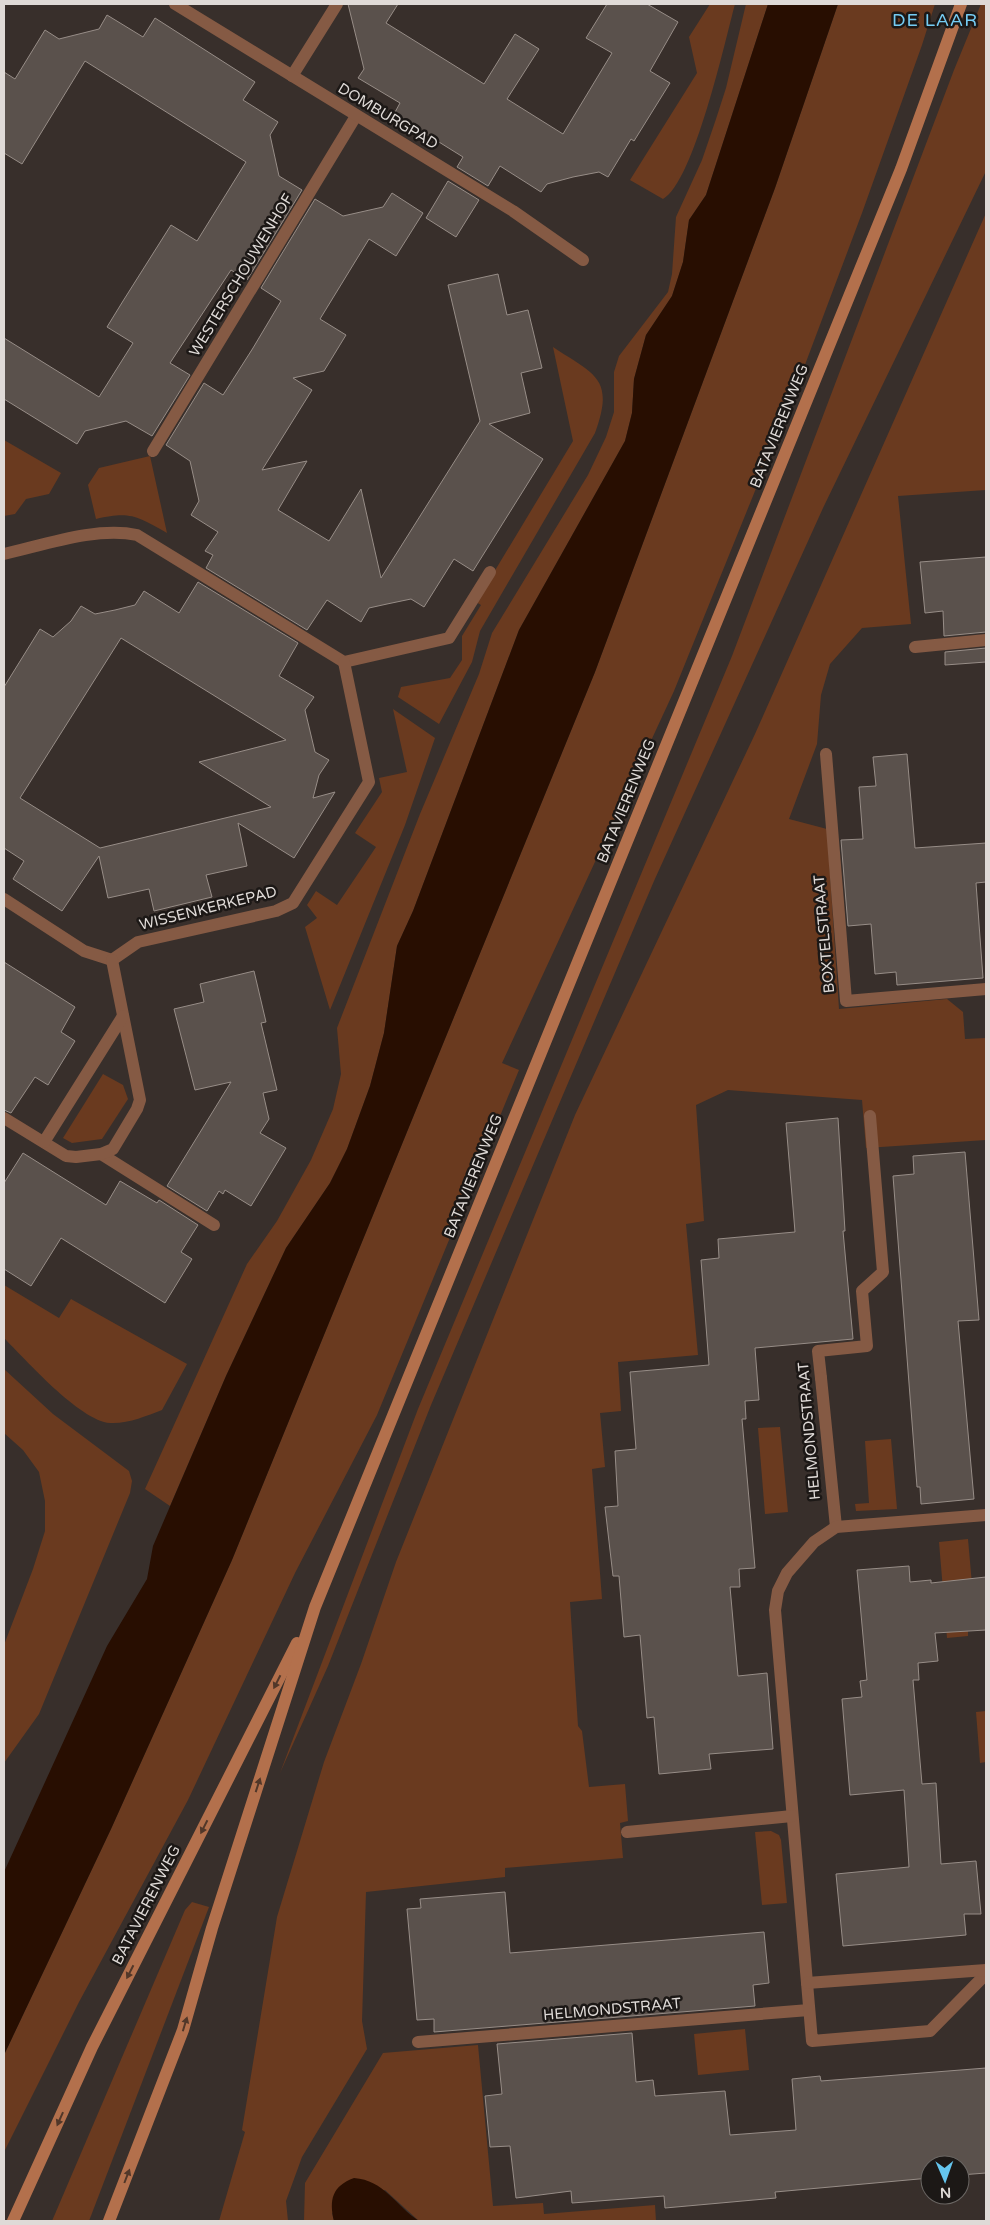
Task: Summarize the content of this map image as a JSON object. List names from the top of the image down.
{
  "streets": {
    "main road": ["BATAVIERENWEG"],
    "street": [
      "DOMBURGPAD",
      "WESTERSCHOUWENHOF",
      "WISSENKERKEPAD",
      "BOXTELSTRAAT",
      "HELMONDSTRAAT"
    ]
  },
  "crossings": [
    ["DOMBURGPAD", "WESTERSCHOUWENHOF"]
  ],
  "districts": ["DE LAAR"],
  "north": "bottom"
}
